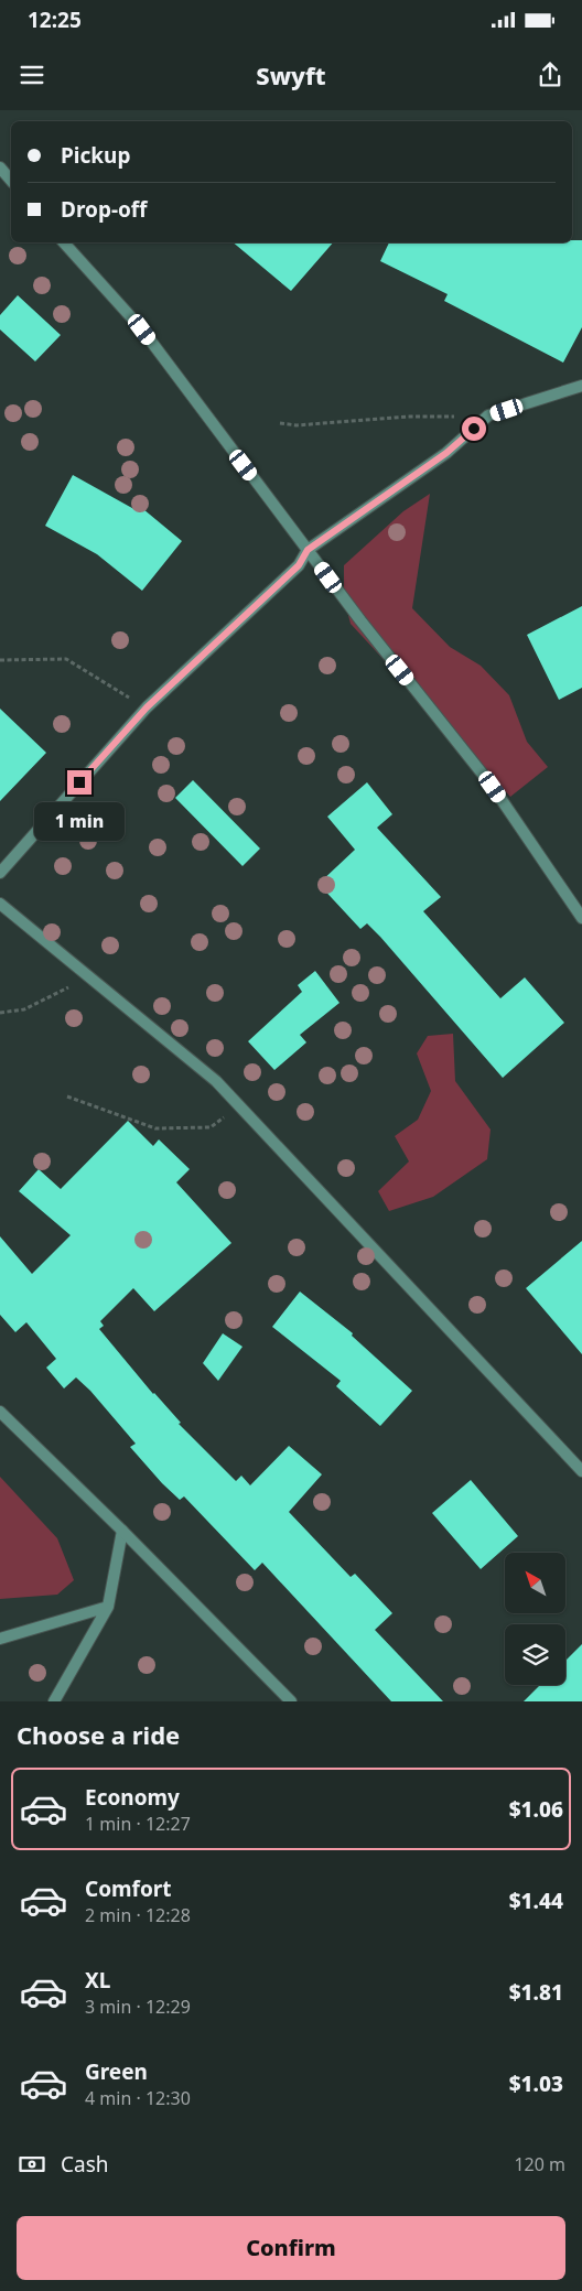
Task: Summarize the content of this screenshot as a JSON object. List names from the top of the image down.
{
  "north": "top left",
  "page": {
    "status": "12:25",
    "header": "Swyft",
    "banner": ["Pickup", "Drop-off"],
    "bubble": "1 min",
    "heading": "Choose a ride",
    "list": [
      {
        "name": "Economy",
        "note": "1 min · 12:27",
        "value": "$1.06"
      },
      {
        "name": "Comfort",
        "note": "2 min · 12:28",
        "value": "$1.44"
      },
      {
        "name": "XL",
        "note": "3 min · 12:29",
        "value": "$1.81"
      },
      {
        "name": "Green",
        "note": "4 min · 12:30",
        "value": "$1.03"
      }
    ],
    "pay": ["Cash", "120 m"],
    "buttons": "Confirm"
  }
}
